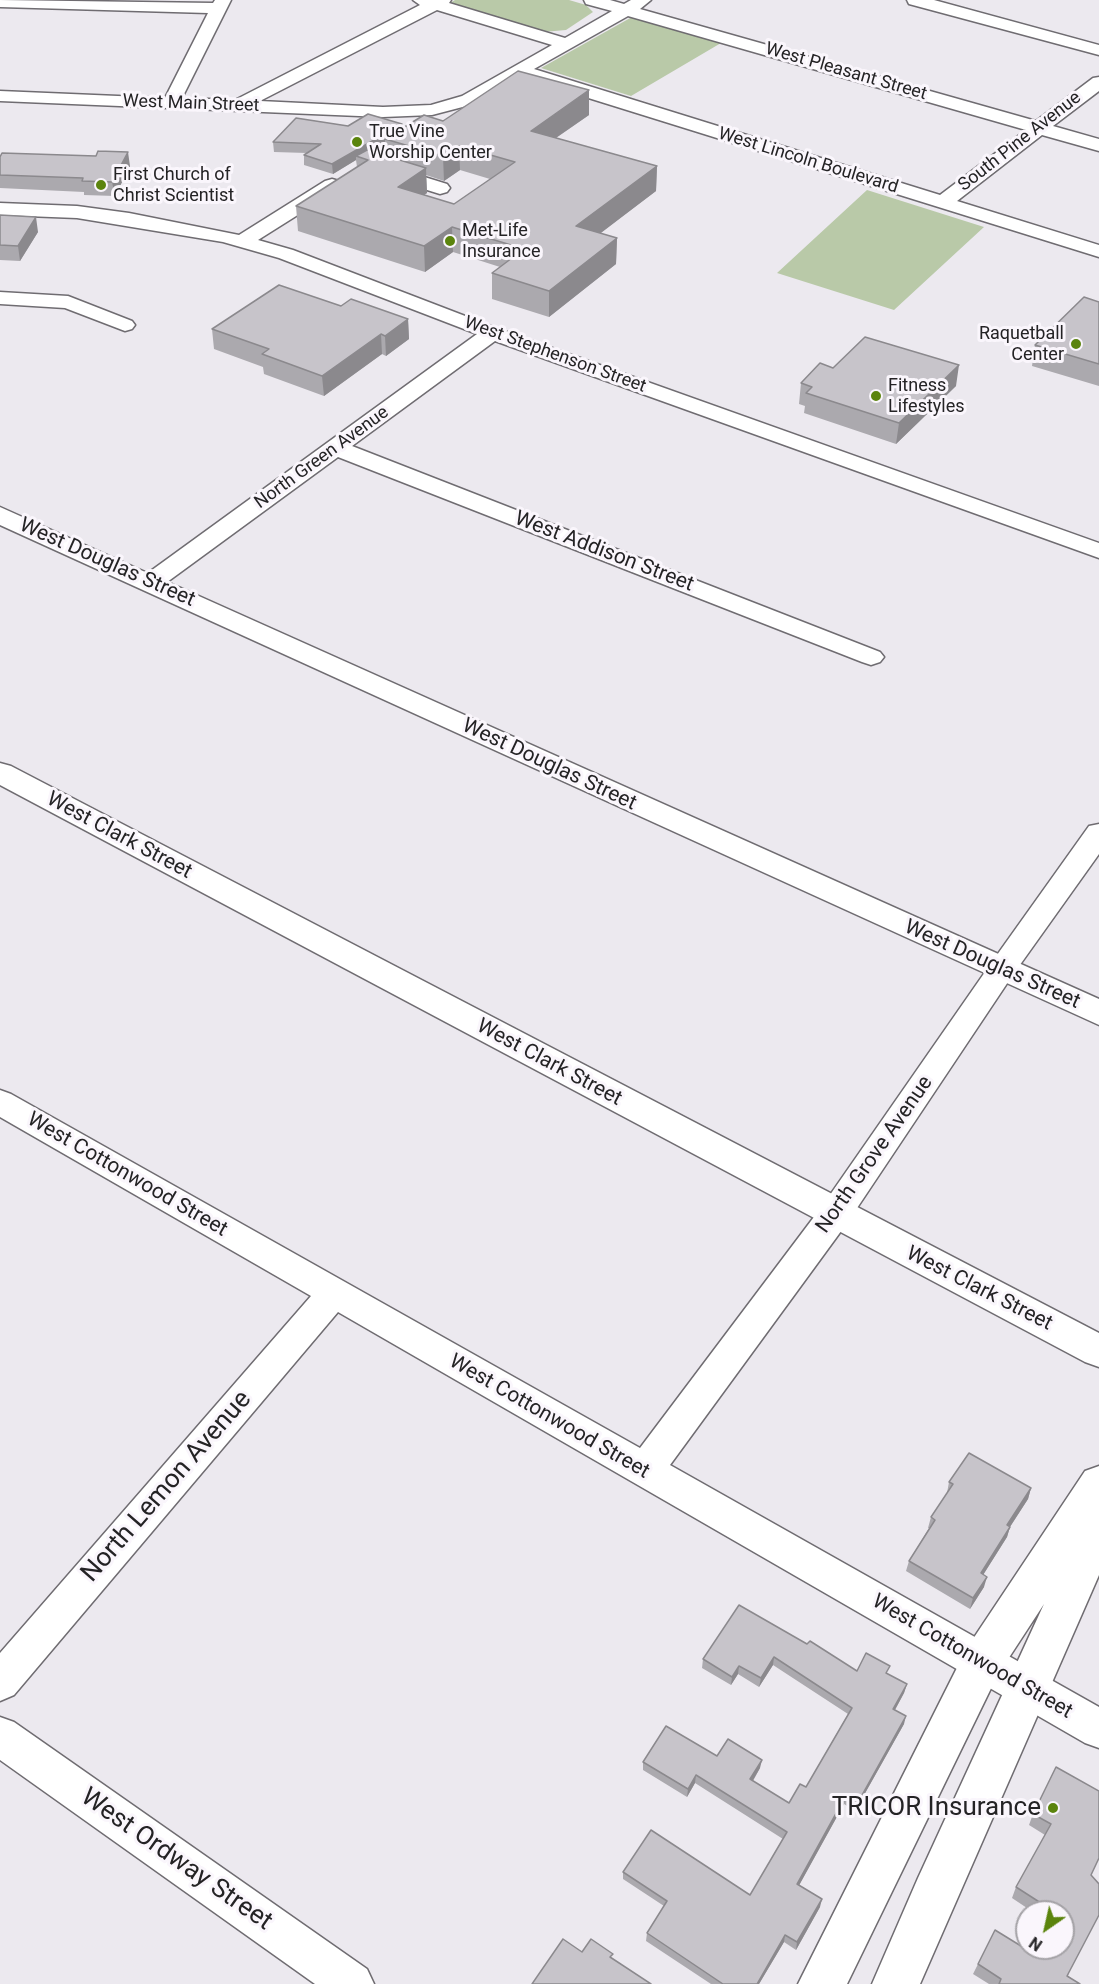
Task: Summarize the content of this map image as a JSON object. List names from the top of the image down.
{
  "streets": {
    "main road": ["West Douglas Street", "West Clark Street"],
    "street": [
      "West Pleasant Street",
      "West Main Street",
      "South Pine Avenue",
      "West Lincoln Boulevard",
      "West Stephenson Street",
      "North Green Avenue",
      "West Addison Street",
      "North Grove Avenue",
      "West Cottonwood Street",
      "North Lemon Avenue",
      "West Ordway Street"
    ]
  },
  "crossings": [
    ["West Pleasant Street", "South Pine Avenue"],
    ["South Pine Avenue", "West Lincoln Boulevard"],
    ["West Stephenson Street", "North Green Avenue"],
    ["North Green Avenue", "West Addison Street"],
    ["North Green Avenue", "West Douglas Street"],
    ["West Douglas Street", "North Grove Avenue"],
    ["West Clark Street", "North Grove Avenue"],
    ["North Grove Avenue", "West Cottonwood Street"],
    ["West Cottonwood Street", "North Lemon Avenue"]
  ],
  "places": [
    "True Vine Worship Center",
    "First Church of Christ Scientist",
    "Met-Life Insurance",
    "Raquetball Center",
    "Fitness Lifestyles",
    "TRICOR Insurance"
  ],
  "north": "bottom left"
}
